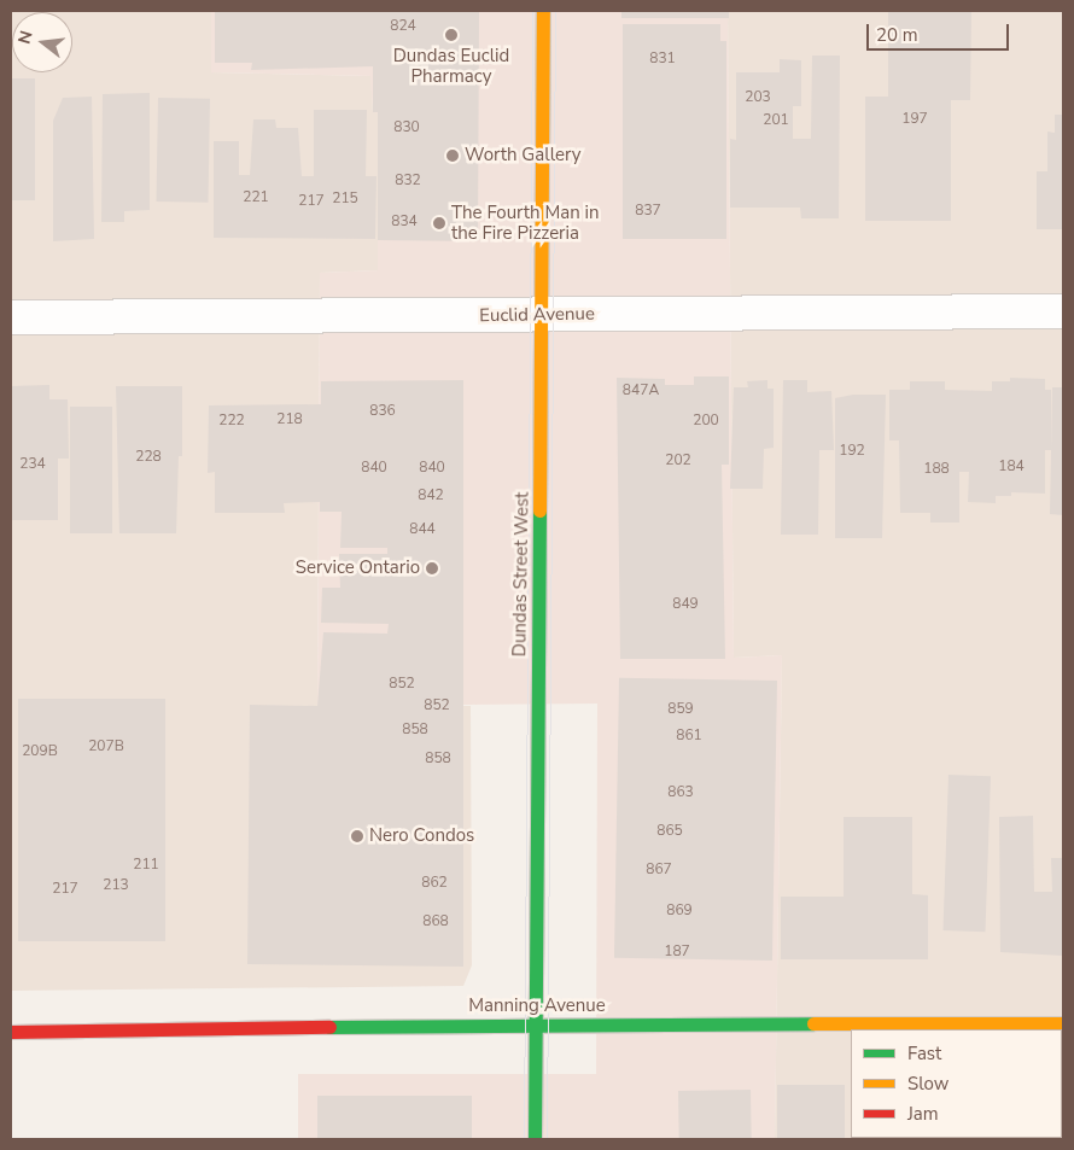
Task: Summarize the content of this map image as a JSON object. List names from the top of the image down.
{
  "streets": {
    "main road": ["Dundas Street West", "Manning Avenue"],
    "street": ["Euclid Avenue"]
  },
  "crossings": [
    ["Euclid Avenue", "Dundas Street West"],
    ["Dundas Street West", "Manning Avenue"]
  ],
  "places": [
    "Dundas Euclid Pharmacy",
    "Worth Gallery",
    "The Fourth Man in the Fire Pizzeria",
    "Service Ontario",
    "Nero Condos"
  ],
  "house_numbers": [
    "824",
    "831",
    "203",
    "197",
    "201",
    "830",
    "832",
    "221",
    "215",
    "217",
    "837",
    "834",
    "847A",
    "836",
    "218",
    "222",
    "200",
    "192",
    "228",
    "202",
    "234",
    "184",
    "840",
    "840",
    "188",
    "842",
    "844",
    "849",
    "852",
    "852",
    "859",
    "858",
    "861",
    "207B",
    "209B",
    "858",
    "863",
    "865",
    "211",
    "867",
    "862",
    "213",
    "217",
    "869",
    "868",
    "187"
  ],
  "legend": ["Fast", "Slow", "Jam"],
  "scale_bar": "20 m",
  "north": "left"
}
